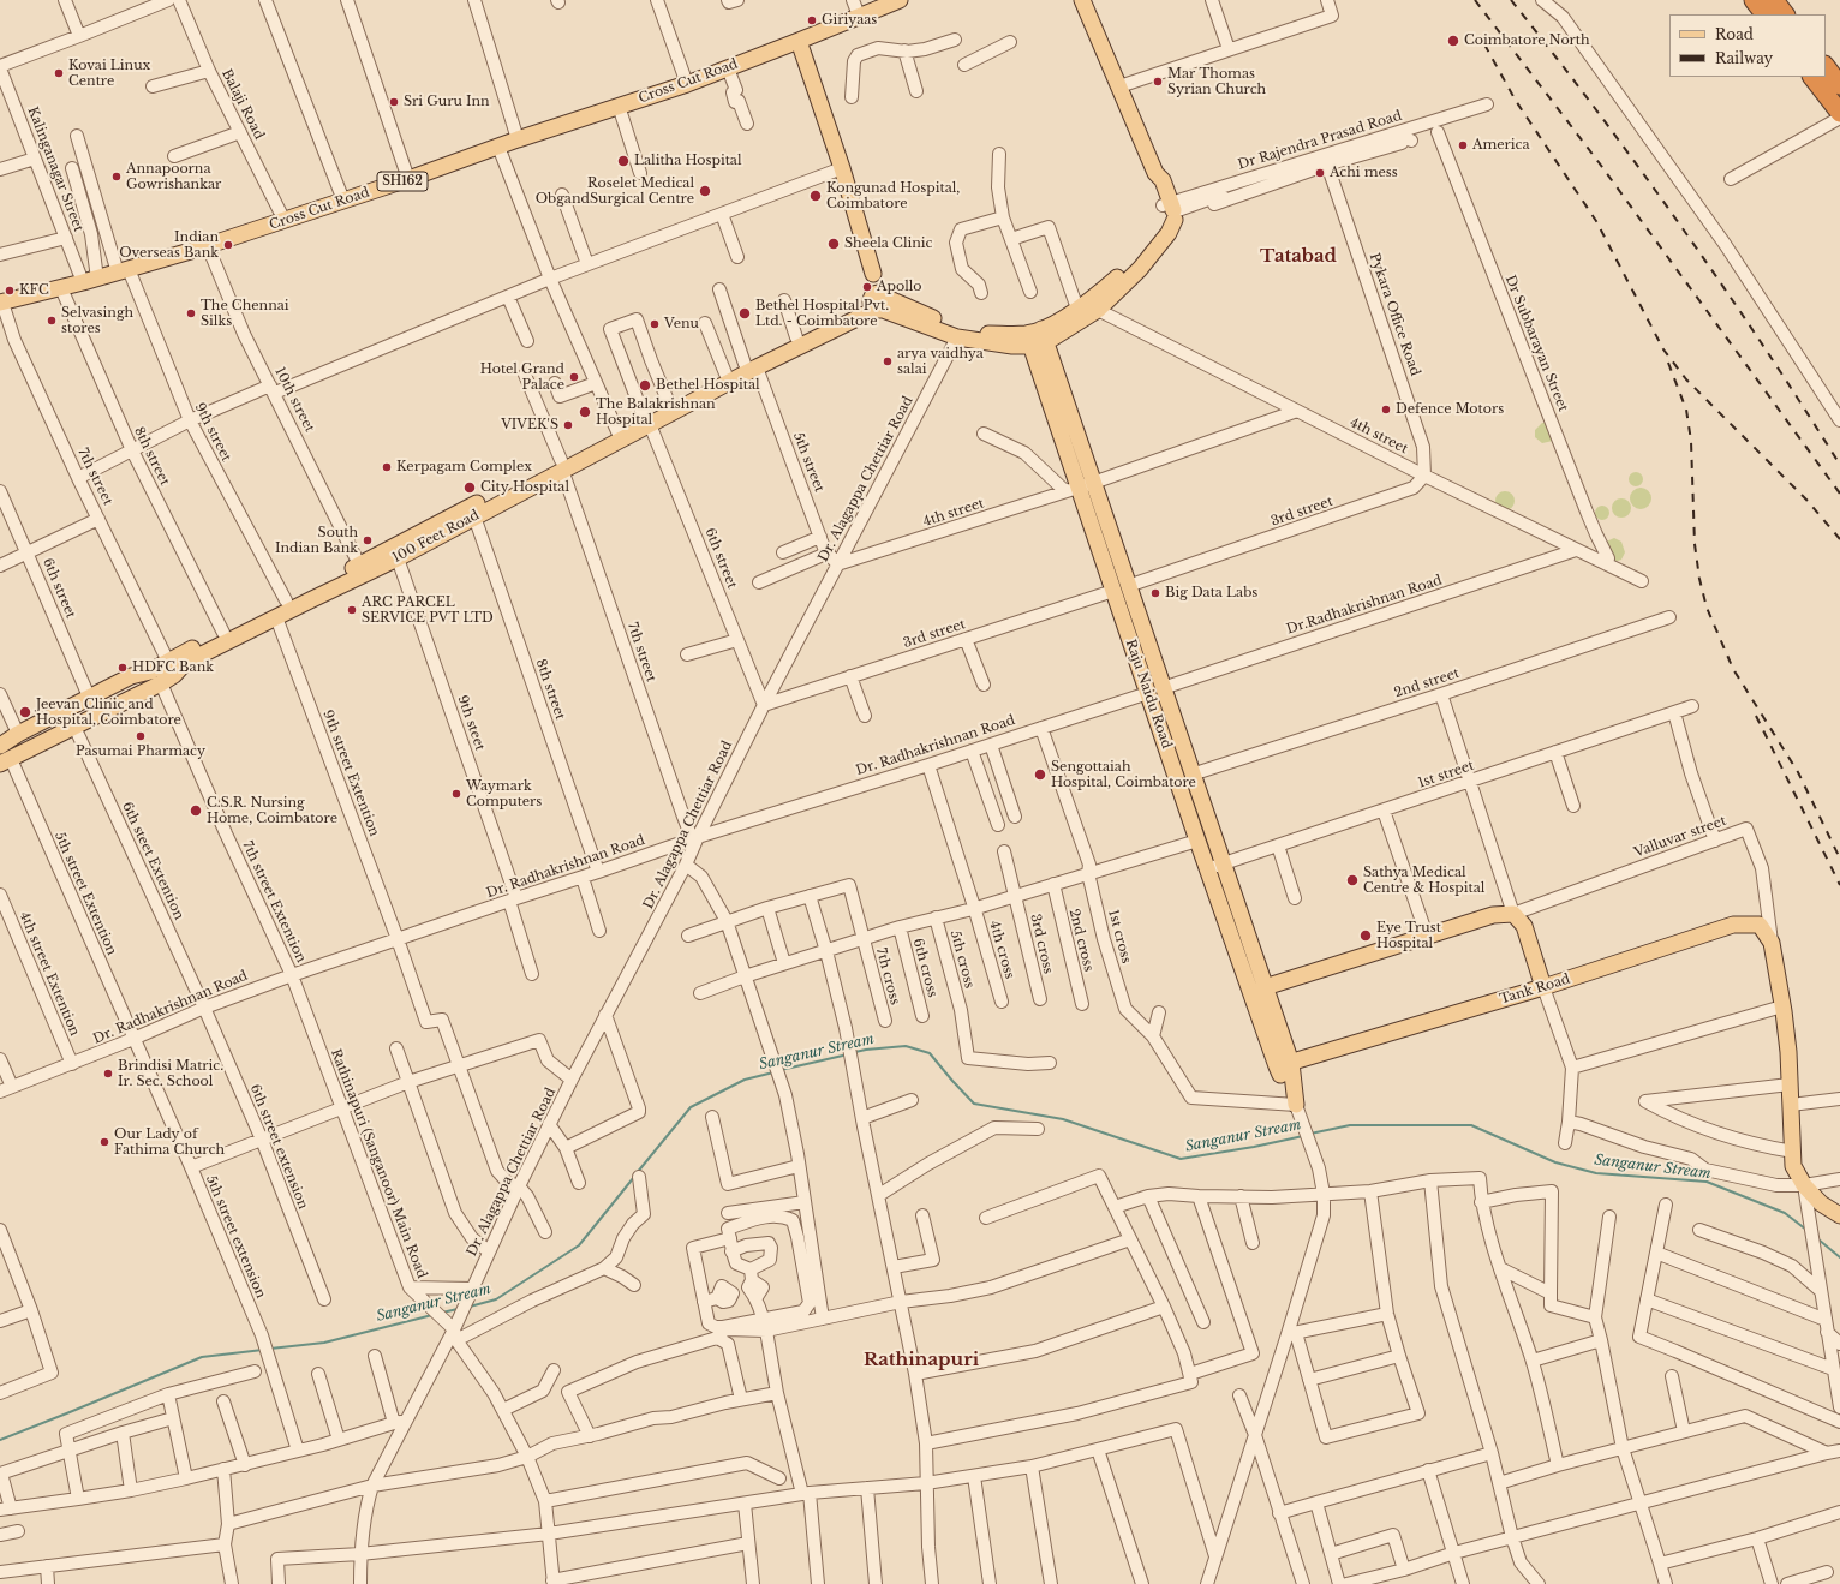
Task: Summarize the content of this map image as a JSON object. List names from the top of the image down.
{
  "streets": {
    "main road": [
      "Cross Cut Road",
      "SH162",
      "100 Feet Road",
      "Raju Naidu Road",
      "Tank Road"
    ],
    "street": [
      "Balaji Road",
      "Dr Rajendra Prasad Road",
      "Kalinganagar Street",
      "Pykara Office Road",
      "Dr Subbarayan Street",
      "10th street",
      "9th street",
      "4th street",
      "8th street",
      "5th street",
      "7th street",
      "Dr. Alagappa Chettiar Road",
      "3rd street",
      "6th street",
      "Dr.Radhakrishnan Road",
      "2nd street",
      "9th steet",
      "Dr. Radhakrishnan Road",
      "9th street Extention",
      "1st street",
      "Valluvar street",
      "6th steet Extention",
      "5th street Extention",
      "7th street Extention",
      "1st cross",
      "2nd cross",
      "3rd cross",
      "4th cross",
      "5th cross",
      "6th cross",
      "4th street Extention",
      "7th cross",
      "6th street extension",
      "Rathinapuri (Sanganoor) Main Road",
      "5th street extension"
    ]
  },
  "crossings": [
    ["Cross Cut Road", "Balaji Road"],
    ["Cross Cut Road", "Kalinganagar Street"],
    ["Cross Cut Road", "10th street"],
    ["Cross Cut Road", "9th street"],
    ["Cross Cut Road", "8th street"],
    ["Cross Cut Road", "7th street"],
    ["Pykara Office Road", "4th street"],
    ["Pykara Office Road", "3rd street"],
    ["Dr Subbarayan Street", "4th street"],
    ["10th street", "100 Feet Road"],
    ["9th street", "100 Feet Road"],
    ["4th street", "5th street"],
    ["4th street", "Dr. Alagappa Chettiar Road"],
    ["4th street", "3rd street"],
    ["4th street", "Dr.Radhakrishnan Road"],
    ["4th street", "Raju Naidu Road"],
    ["8th street", "100 Feet Road"],
    ["8th street", "Dr. Radhakrishnan Road"],
    ["5th street", "Dr. Alagappa Chettiar Road"],
    ["5th street", "100 Feet Road"],
    ["7th street", "Dr. Alagappa Chettiar Road"],
    ["7th street", "100 Feet Road"],
    ["7th street", "Dr. Radhakrishnan Road"],
    ["Dr. Alagappa Chettiar Road", "3rd street"],
    ["Dr. Alagappa Chettiar Road", "6th street"],
    ["Dr. Alagappa Chettiar Road", "Dr. Radhakrishnan Road"],
    ["Dr. Alagappa Chettiar Road", "Rathinapuri (Sanganoor) Main Road"],
    ["3rd street", "6th street"],
    ["3rd street", "Raju Naidu Road"],
    ["100 Feet Road", "6th street"],
    ["100 Feet Road", "9th steet"],
    ["100 Feet Road", "9th street Extention"],
    ["100 Feet Road", "6th steet Extention"],
    ["100 Feet Road", "5th street Extention"],
    ["100 Feet Road", "7th street Extention"],
    ["Dr.Radhakrishnan Road", "Raju Naidu Road"],
    ["Dr.Radhakrishnan Road", "Dr. Radhakrishnan Road"],
    ["2nd street", "Raju Naidu Road"],
    ["Raju Naidu Road", "Dr. Radhakrishnan Road"],
    ["Raju Naidu Road", "1st street"],
    ["Raju Naidu Road", "Tank Road"],
    ["9th steet", "Dr. Radhakrishnan Road"],
    ["Dr. Radhakrishnan Road", "9th street Extention"],
    ["Dr. Radhakrishnan Road", "6th steet Extention"],
    ["Dr. Radhakrishnan Road", "5th street Extention"],
    ["Dr. Radhakrishnan Road", "7th street Extention"],
    ["Dr. Radhakrishnan Road", "1st cross"],
    ["Dr. Radhakrishnan Road", "4th cross"],
    ["Dr. Radhakrishnan Road", "4th street Extention"],
    ["Dr. Radhakrishnan Road", "6th street extension"],
    ["Dr. Radhakrishnan Road", "Rathinapuri (Sanganoor) Main Road"],
    ["Dr. Radhakrishnan Road", "5th street extension"],
    ["Valluvar street", "Tank Road"],
    ["6th steet Extention", "6th street extension"],
    ["5th street Extention", "5th street extension"],
    ["7th street Extention", "Rathinapuri (Sanganoor) Main Road"]
  ],
  "districts": ["Tatabad", "Rathinapuri"],
  "water": ["Sanganur Stream"],
  "places": [
    "Giriyaas",
    "Coimbatore North",
    "Kovai Linux Centre",
    "Mar Thomas Syrian Church",
    "Sri Guru Inn",
    "America",
    "Lalitha Hospital",
    "Achi mess",
    "Annapoorna Gowrishankar",
    "Roselet Medical ObgandSurgical Centre",
    "Kongunad Hospital, Coimbatore",
    "Sheela Clinic",
    "Indian Overseas Bank",
    "Apollo",
    "KFC",
    "The Chennai Silks",
    "Bethel Hospital Pvt. Ltd. - Coimbatore",
    "Selvasingh stores",
    "Venu",
    "arya vaidhya salai",
    "Hotel Grand Palace",
    "Bethel Hospital",
    "Defence Motors",
    "The Balakrishnan Hospital",
    "VIVEK'S",
    "Kerpagam Complex",
    "City Hospital",
    "South Indian Bank",
    "Big Data Labs",
    "ARC PARCEL SERVICE PVT LTD",
    "HDFC Bank",
    "Jeevan Clinic and Hospital, Coimbatore",
    "Pasumai Pharmacy",
    "Sengottaiah Hospital, Coimbatore",
    "Waymark Computers",
    "C.S.R. Nursing Home, Coimbatore",
    "Sathya Medical Centre & Hospital",
    "Eye Trust Hospital",
    "Brindisi Matric. Ir. Sec. School",
    "Our Lady of Fathima Church"
  ],
  "legend": ["Road", "Railway"]
}
